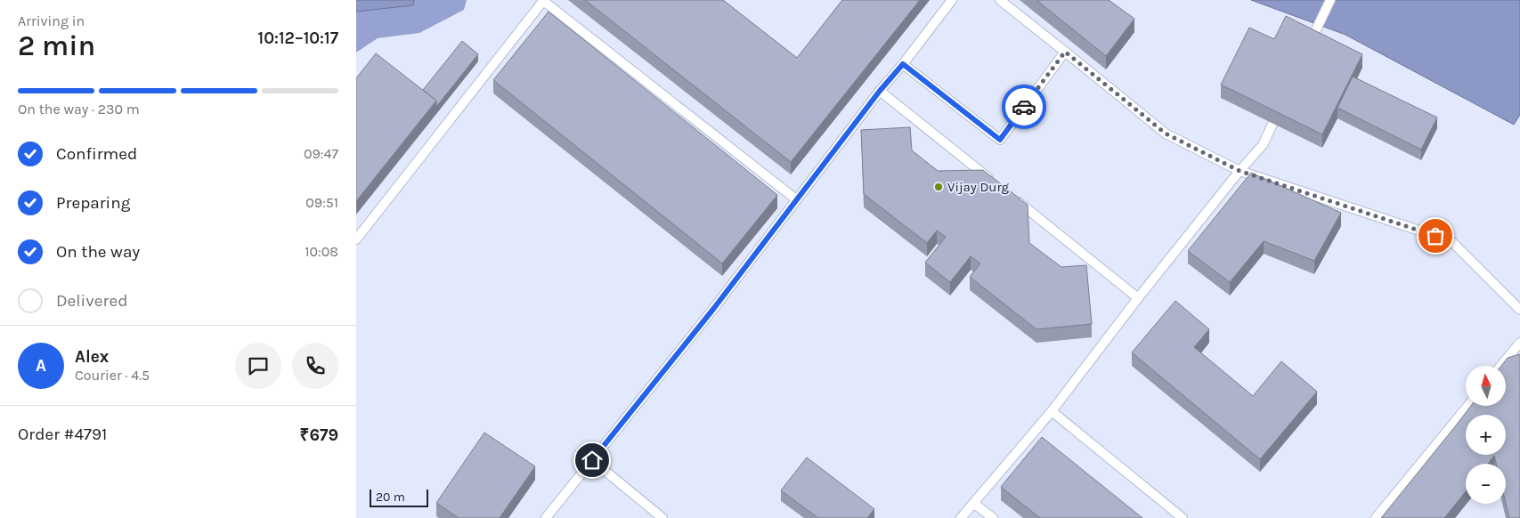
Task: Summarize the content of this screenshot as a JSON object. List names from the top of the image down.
{
  "places": ["Vijay Durg"],
  "scale_bar": "20 m",
  "north": "top",
  "page": {
    "heading": ["2 min", "Arriving in", "10:12–10:17"],
    "panel": [
      "Alex",
      "Courier · 4.5",
      "Order #4791",
      "₹679"
    ],
    "bar": "On the way · 230 m",
    "list": [
      ["Confirmed", "09:47"],
      ["Preparing", "09:51"],
      ["On the way", "10:08"],
      "Delivered"
    ],
    "round": "A",
    "map_buttons": ["+", "−"],
    "scale": "20 m"
  }
}
